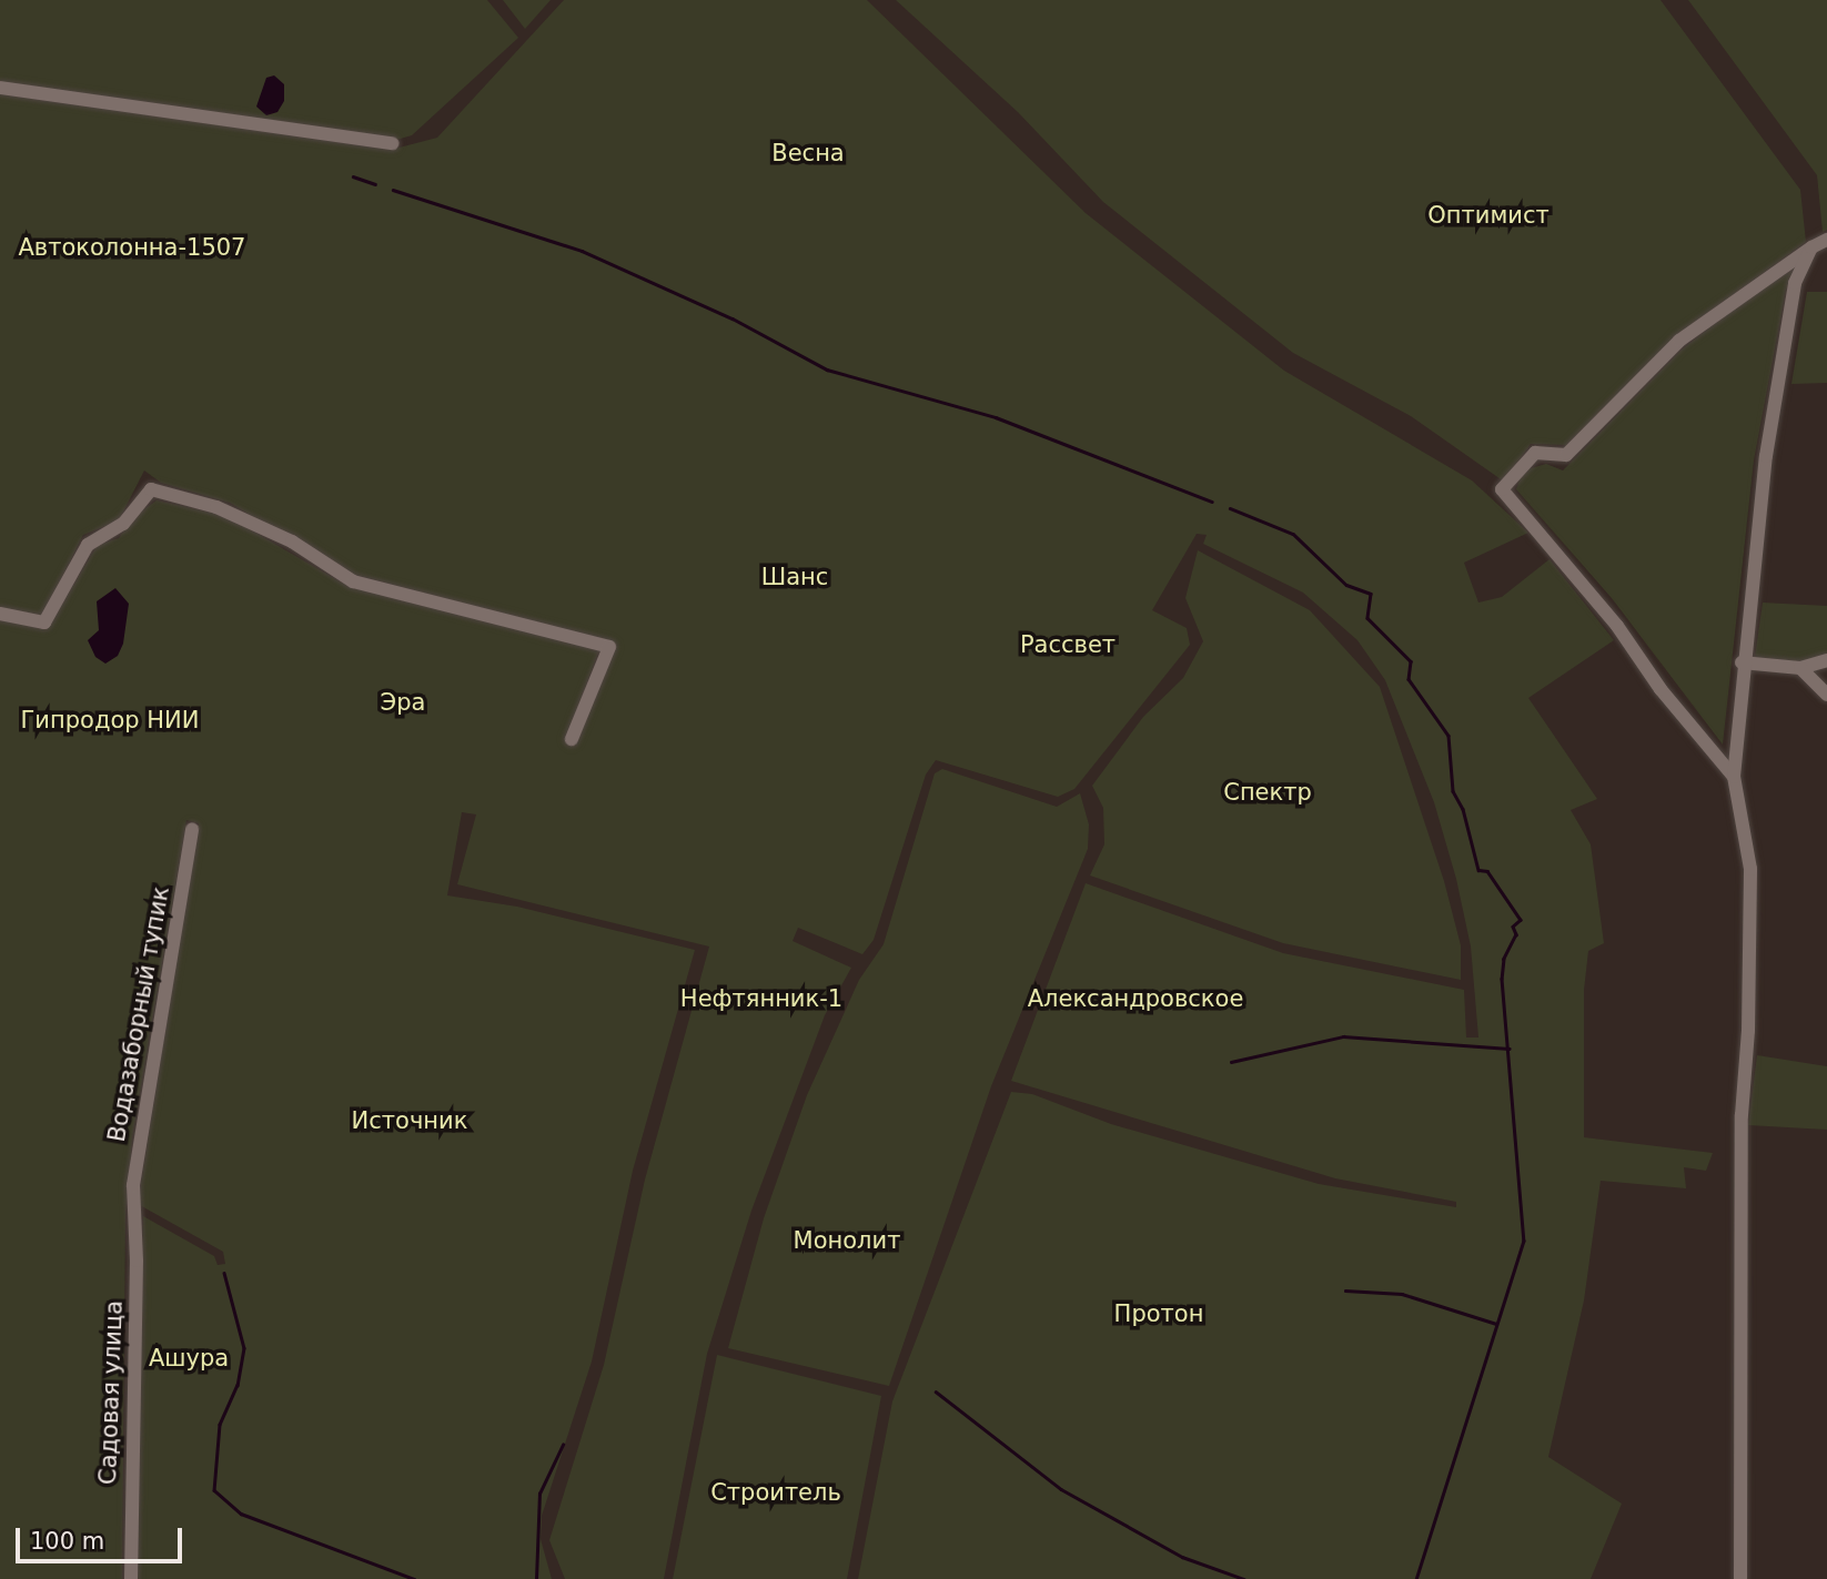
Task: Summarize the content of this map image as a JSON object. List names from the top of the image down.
{
  "streets": {
    "street": ["Водазаборный тупик", "Садовая улица"]
  },
  "crossings": [
    ["Водазаборный тупик", "Садовая улица"]
  ],
  "parks": [
    "Весна",
    "Оптимист",
    "Автоколонна-1507",
    "Шанс",
    "Рассвет",
    "Эра",
    "Гипродор НИИ",
    "Спектр",
    "Нефтянник-1",
    "Александровское",
    "Источник",
    "Монолит",
    "Протон",
    "Ашура",
    "Строитель"
  ],
  "scale_bar": "100 m"
}
